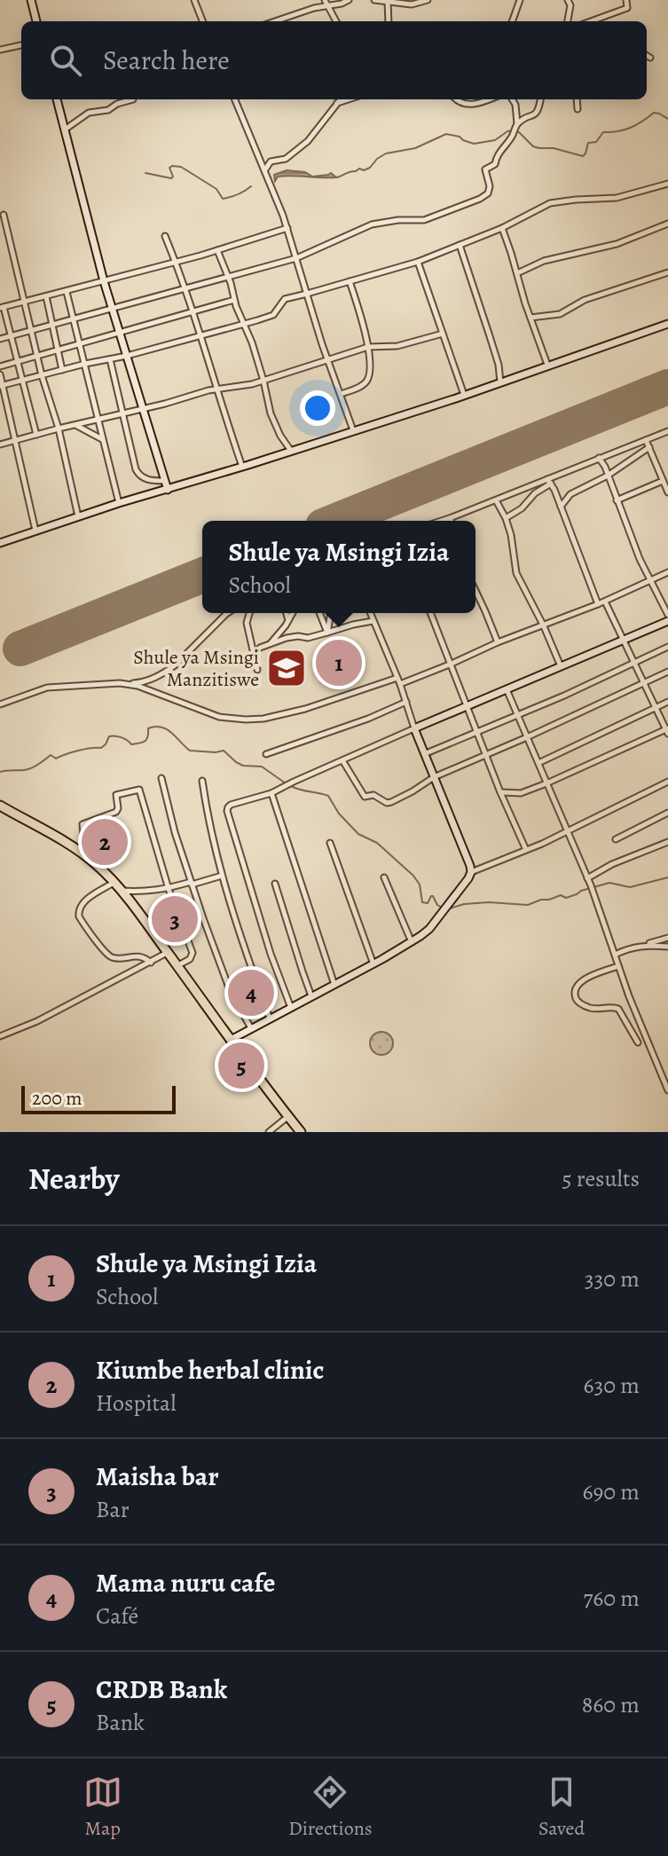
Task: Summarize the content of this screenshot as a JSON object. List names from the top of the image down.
{
  "places": {
    "school or university": ["Shule ya Msingi Manzitiswe"]
  },
  "scale_bar": "200 m",
  "page": {
    "search": "Search here",
    "popup": ["Shule ya Msingi Izia", "School"],
    "pins": [
      "1",
      "2",
      "3",
      "4",
      "5"
    ],
    "scale": "200 m",
    "heading": ["Nearby", "5 results"],
    "list": [
      {
        "mark": "1",
        "name": "Shule ya Msingi Izia",
        "note": "School",
        "value": "330 m"
      },
      {
        "mark": "2",
        "name": "Kiumbe herbal clinic",
        "note": "Hospital",
        "value": "630 m"
      },
      {
        "mark": "3",
        "name": "Maisha bar",
        "note": "Bar",
        "value": "690 m"
      },
      {
        "mark": "4",
        "name": "Mama nuru cafe",
        "note": "Café",
        "value": "760 m"
      },
      {
        "mark": "5",
        "name": "CRDB Bank",
        "note": "Bank",
        "value": "860 m"
      }
    ],
    "nav": ["Map", "Directions", "Saved"]
  }
}
